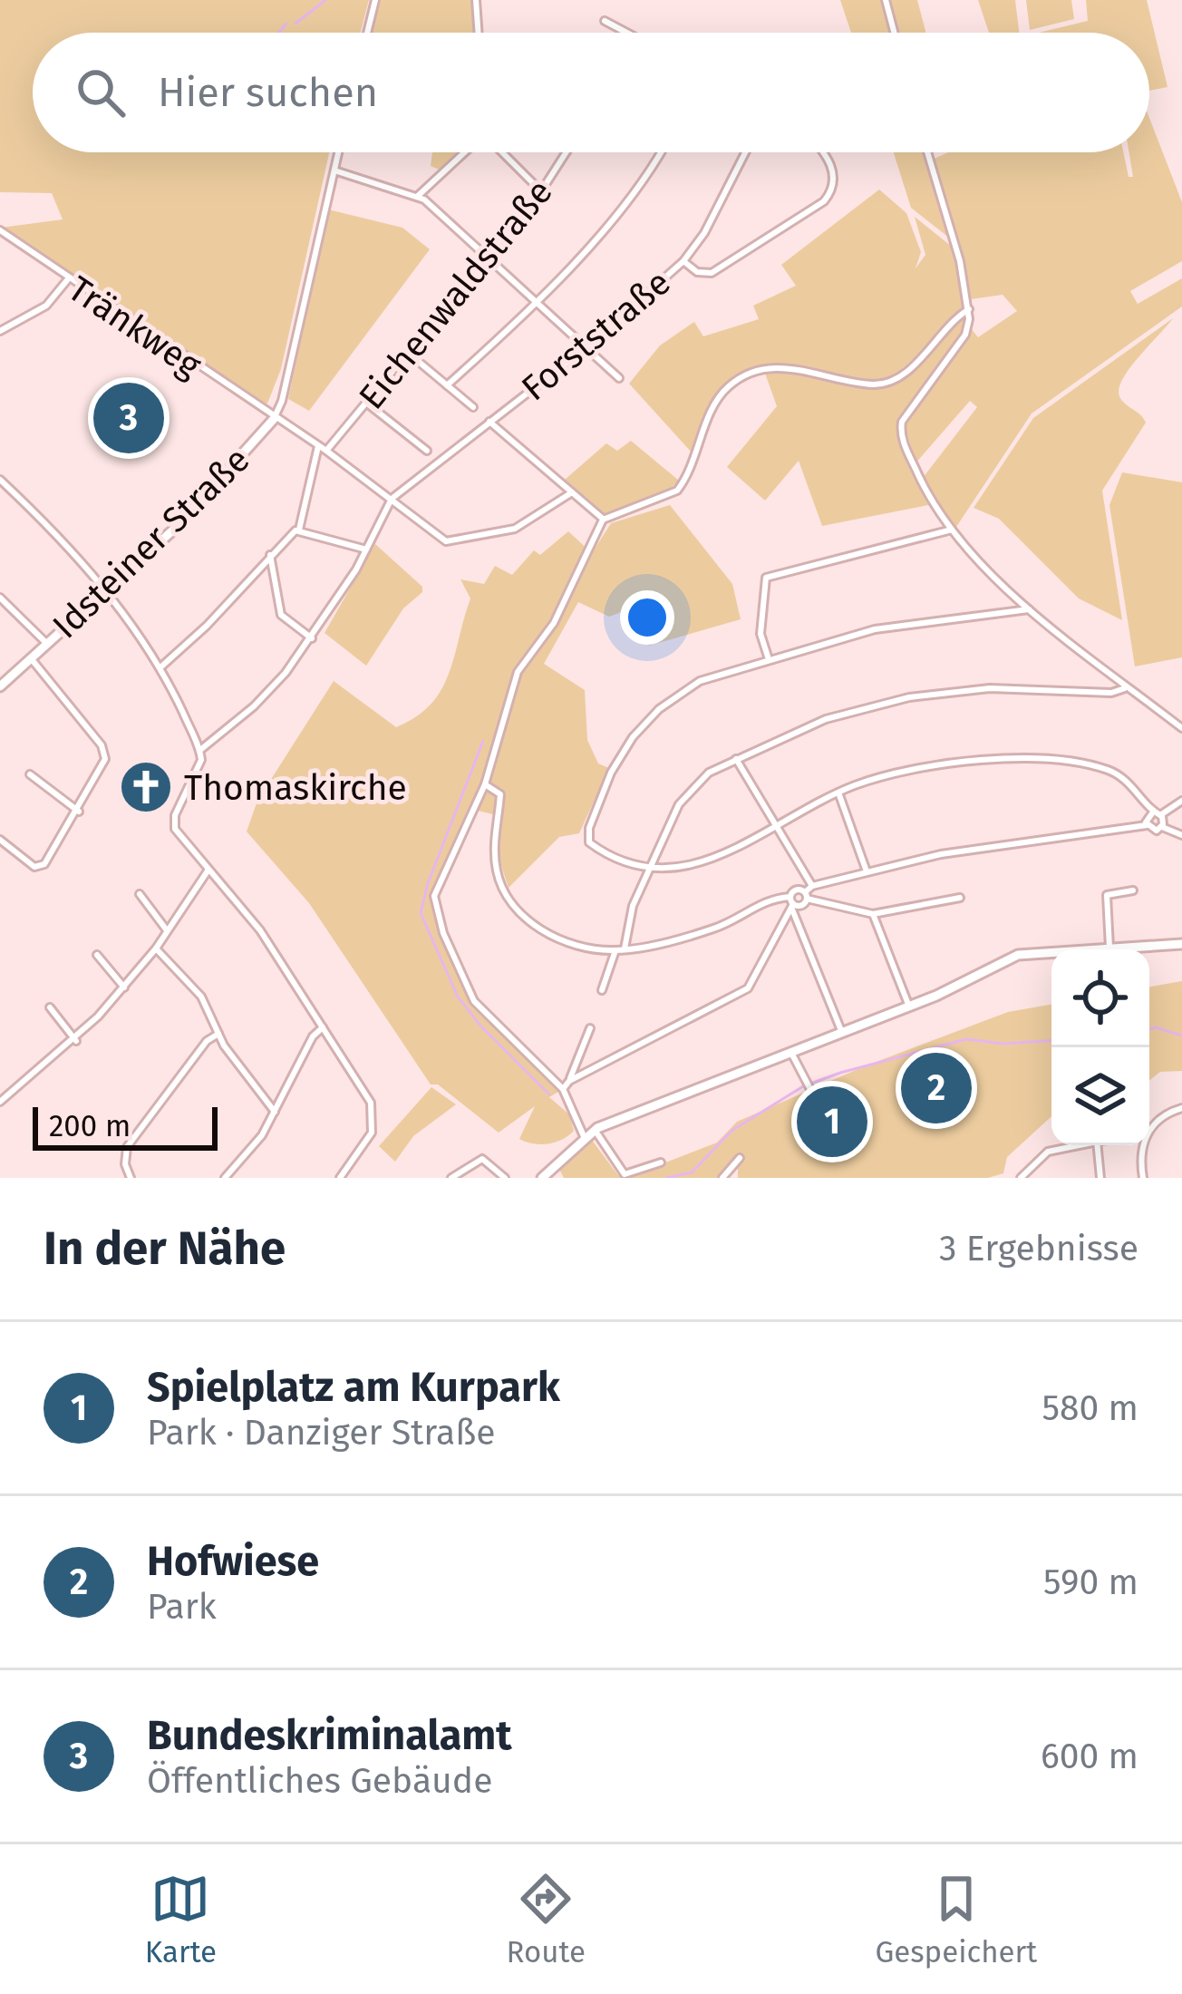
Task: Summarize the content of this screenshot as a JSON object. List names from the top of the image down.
{
  "streets": {
    "main road": ["Idsteiner Straße"],
    "street": ["Eichenwaldstraße", "Tränkweg", "Forststraße"]
  },
  "crossings": [
    ["Eichenwaldstraße", "Tränkweg"],
    ["Tränkweg", "Forststraße"],
    ["Tränkweg", "Idsteiner Straße"]
  ],
  "places": {
    "church": ["Thomaskirche"]
  },
  "scale_bar": "200 m",
  "page": {
    "search": "Hier suchen",
    "pins": ["3", "2", "1"],
    "scale": "200 m",
    "heading": ["In der Nähe", "3 Ergebnisse"],
    "list": [
      {
        "mark": "1",
        "name": "Spielplatz am Kurpark",
        "note": "Park · Danziger Straße",
        "value": "580 m"
      },
      {
        "mark": "2",
        "name": "Hofwiese",
        "note": "Park",
        "value": "590 m"
      },
      {
        "mark": "3",
        "name": "Bundeskriminalamt",
        "note": "Öffentliches Gebäude",
        "value": "600 m"
      }
    ],
    "nav": ["Karte", "Route", "Gespeichert"]
  }
}
